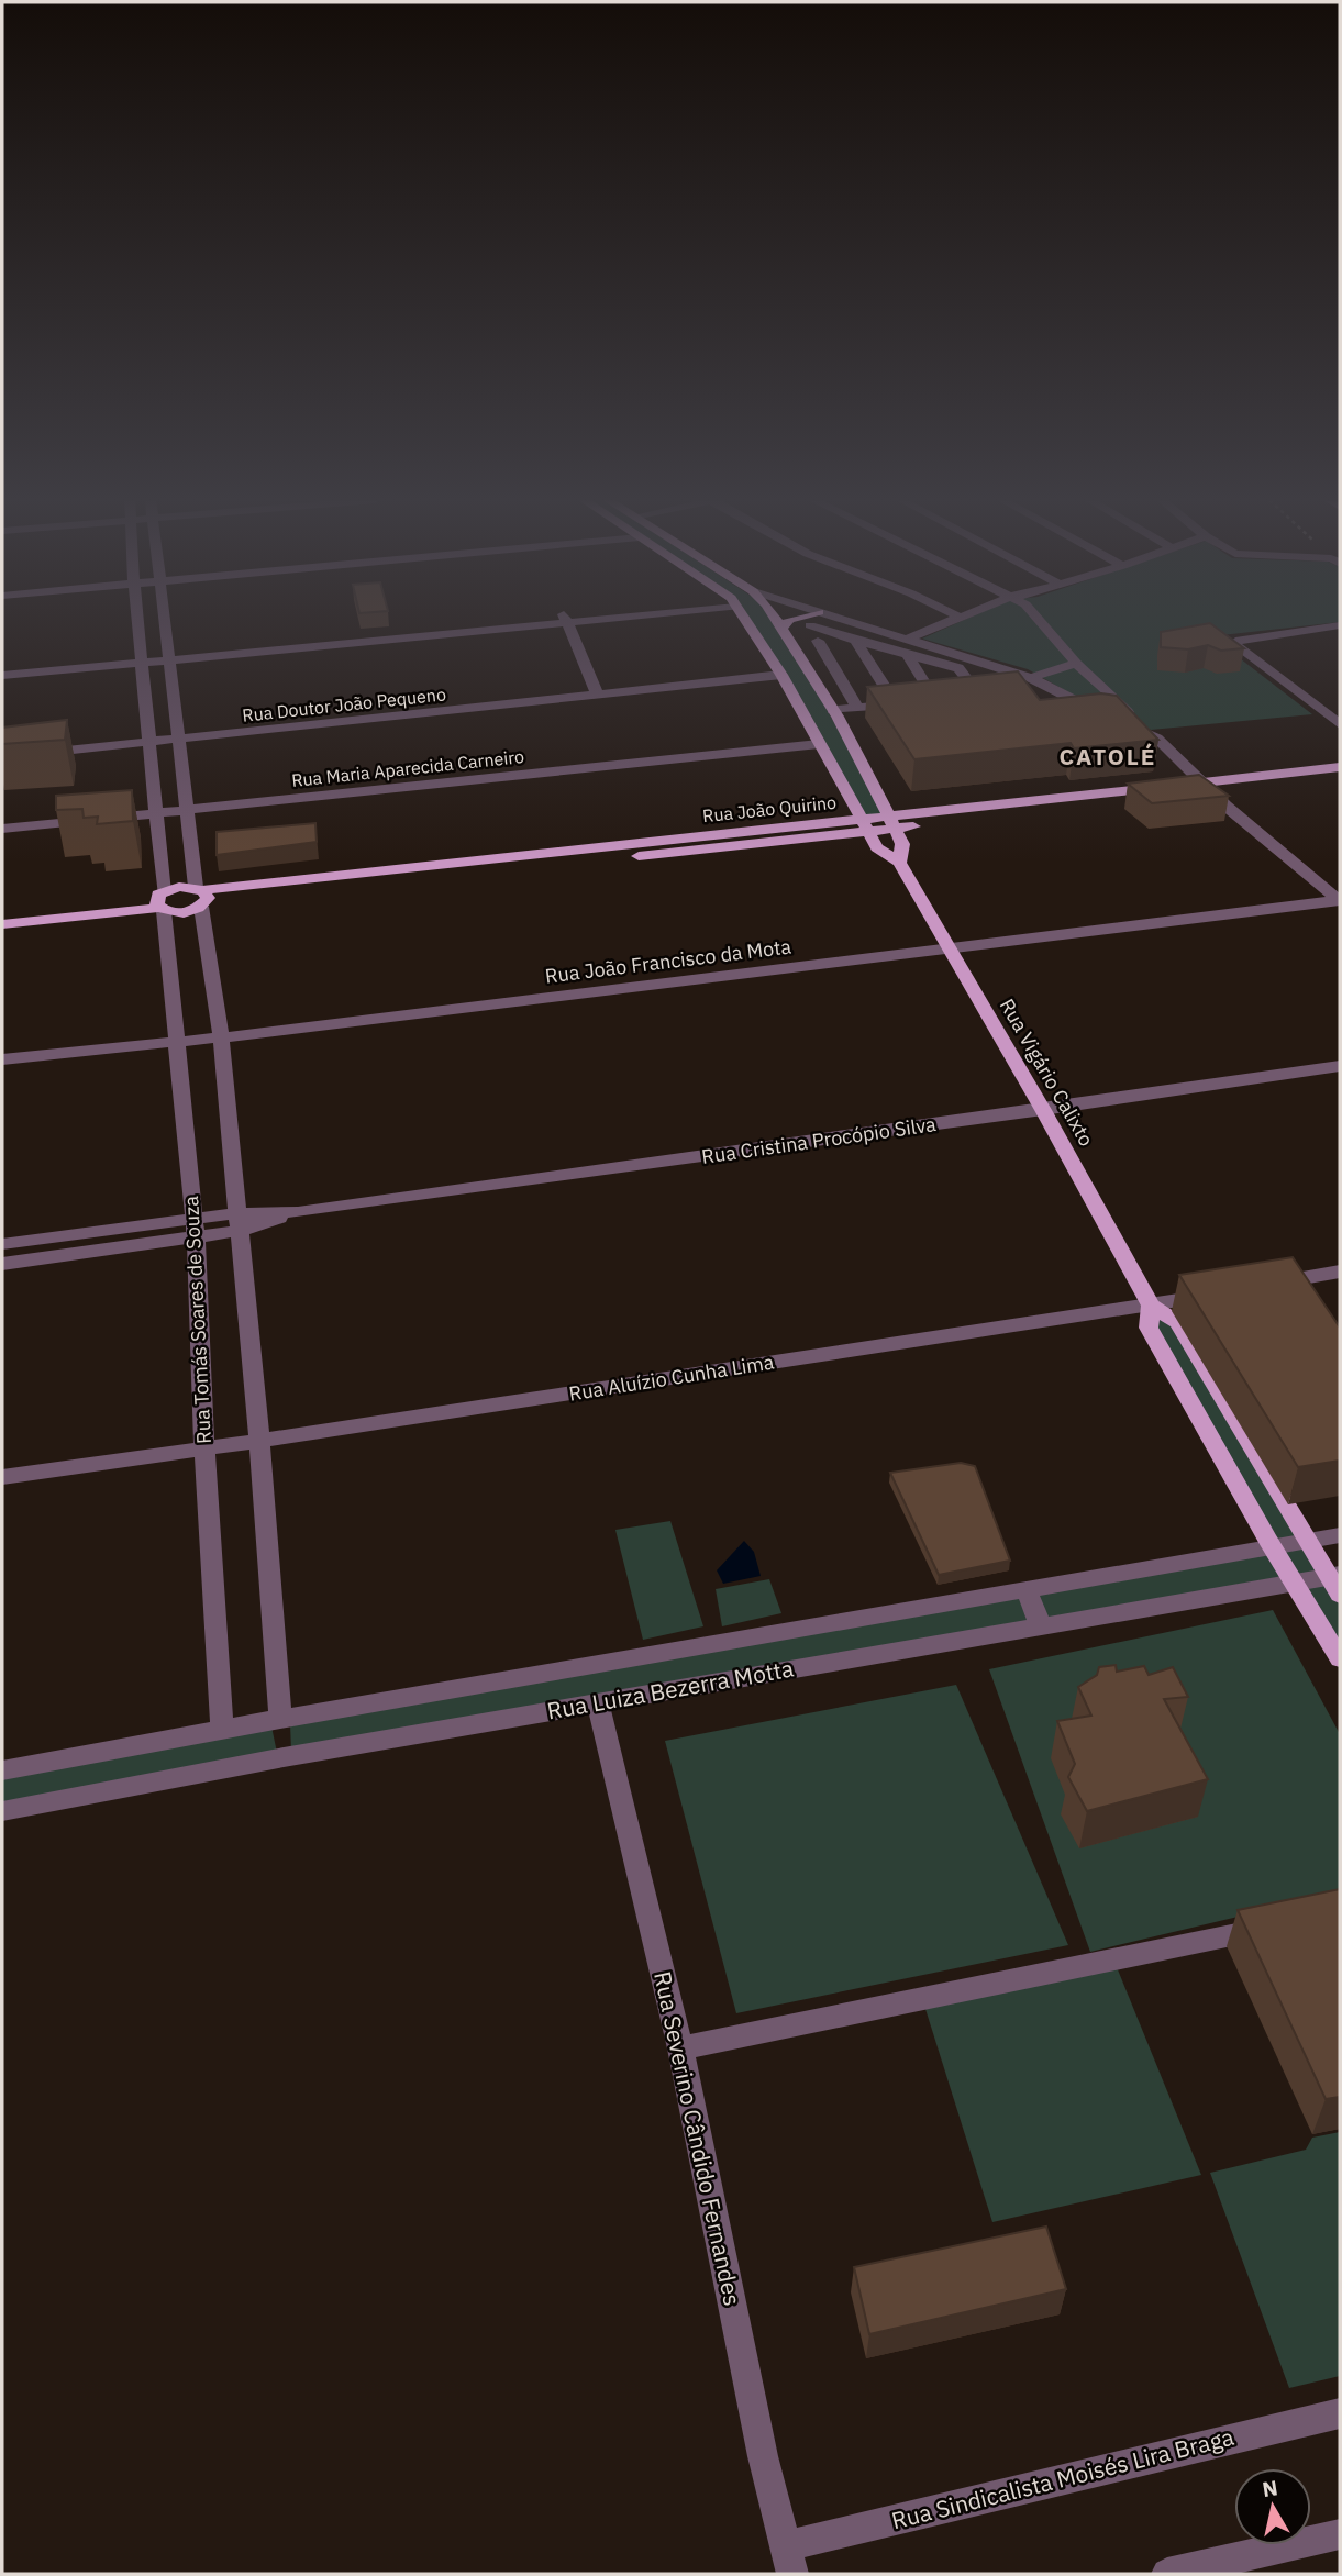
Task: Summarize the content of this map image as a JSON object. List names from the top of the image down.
{
  "streets": {
    "main road": ["Rua João Quirino", "Rua Vigário Calixto"],
    "street": [
      "Rua Doutor João Pequeno",
      "Rua Maria Aparecida Carneiro",
      "Rua João Francisco da Mota",
      "Rua Cristina Procópio Silva",
      "Rua Tomás Soares de Souza",
      "Rua Aluízio Cunha Lima",
      "Rua Luiza Bezerra Motta",
      "Rua Severino Cândido Fernandes",
      "Rua Sindicalista Moisés Lira Braga"
    ]
  },
  "crossings": [
    ["Rua Doutor João Pequeno", "Rua Vigário Calixto"],
    ["Rua Doutor João Pequeno", "Rua Tomás Soares de Souza"],
    ["Rua Maria Aparecida Carneiro", "Rua Vigário Calixto"],
    ["Rua Maria Aparecida Carneiro", "Rua Tomás Soares de Souza"],
    ["Rua João Quirino", "Rua Vigário Calixto"],
    ["Rua João Francisco da Mota", "Rua Vigário Calixto"],
    ["Rua João Francisco da Mota", "Rua Tomás Soares de Souza"],
    ["Rua Vigário Calixto", "Rua Cristina Procópio Silva"],
    ["Rua Vigário Calixto", "Rua Aluízio Cunha Lima"],
    ["Rua Vigário Calixto", "Rua Luiza Bezerra Motta"],
    ["Rua Cristina Procópio Silva", "Rua Tomás Soares de Souza"],
    ["Rua Tomás Soares de Souza", "Rua Aluízio Cunha Lima"],
    ["Rua Tomás Soares de Souza", "Rua Luiza Bezerra Motta"],
    ["Rua Luiza Bezerra Motta", "Rua Severino Cândido Fernandes"],
    ["Rua Severino Cândido Fernandes", "Rua Sindicalista Moisés Lira Braga"]
  ],
  "districts": ["CATOLÉ"],
  "north": "top"
}
